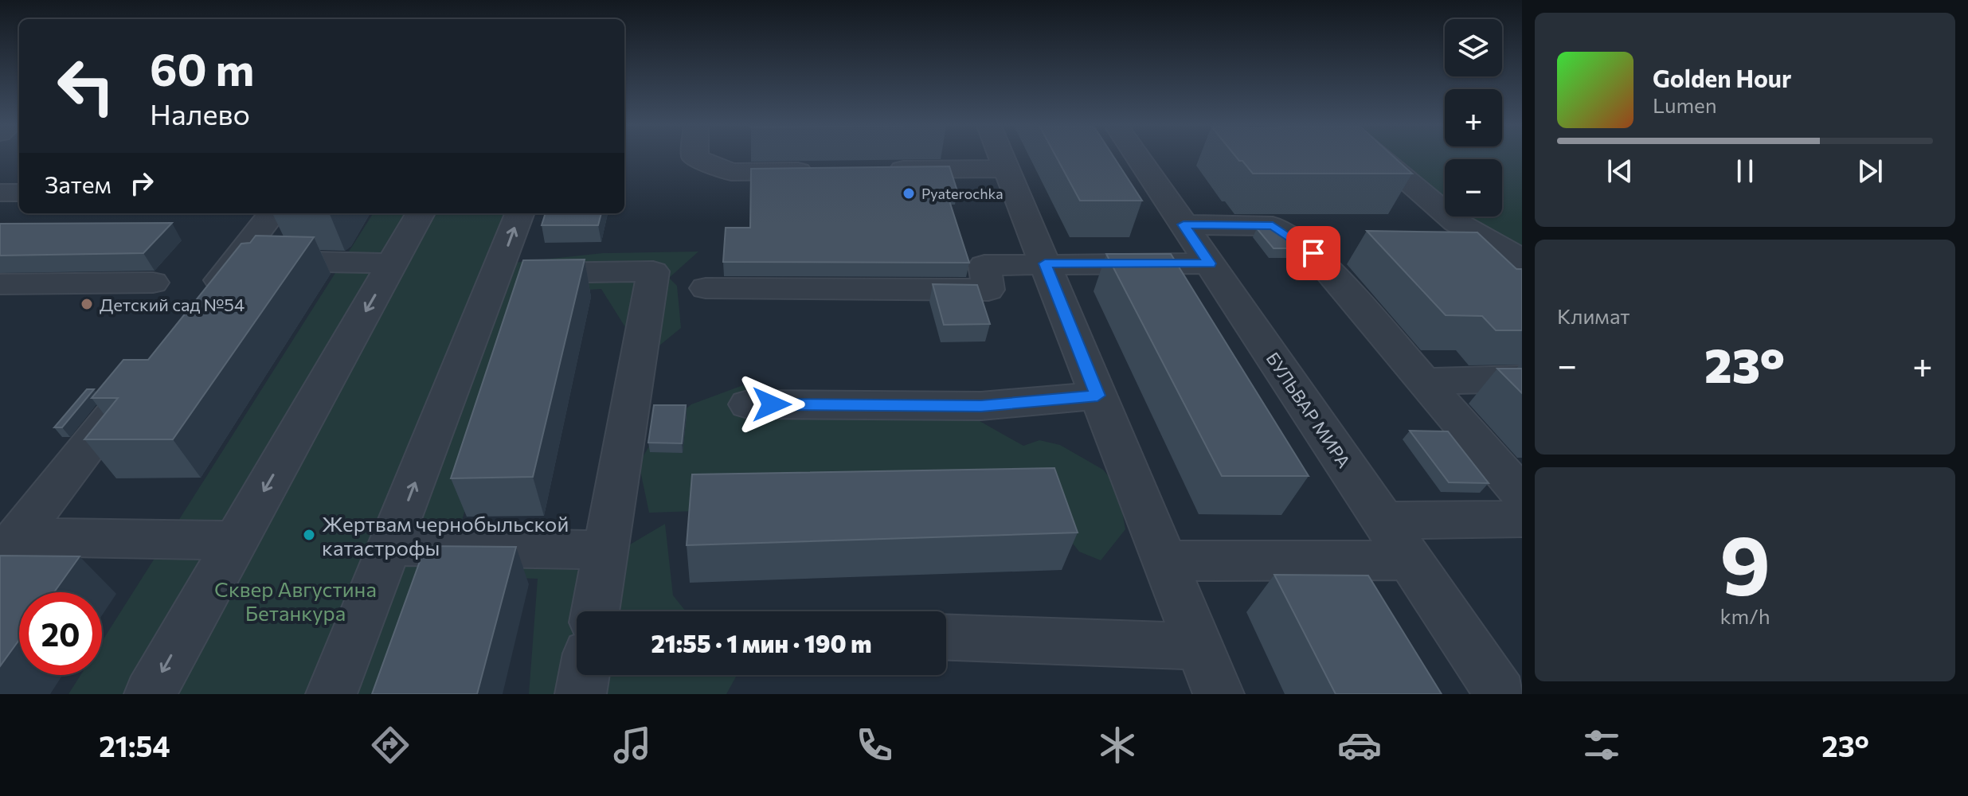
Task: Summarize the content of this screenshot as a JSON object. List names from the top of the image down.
{
  "streets": {
    "street": ["БУЛЬВАР МИРА"]
  },
  "parks": ["Сквер Августина Бетанкура"],
  "places": ["Pyaterochka", "Детский сад №54", "Жертвам чернобыльской катастрофы"],
  "page": {
    "map_buttons": ["+", "−"],
    "turn": ["60 m", "Налево"],
    "song": ["Golden Hour", "Lumen"],
    "then": "Затем",
    "tile": [
      "Климат",
      ["9", "km/h"]
    ],
    "heat": ["−", "23°", "+"],
    "limit": "20",
    "trip": "21:55 · 1 мин · 190 m",
    "tabs": ["21:54", "23°"]
  }
}
